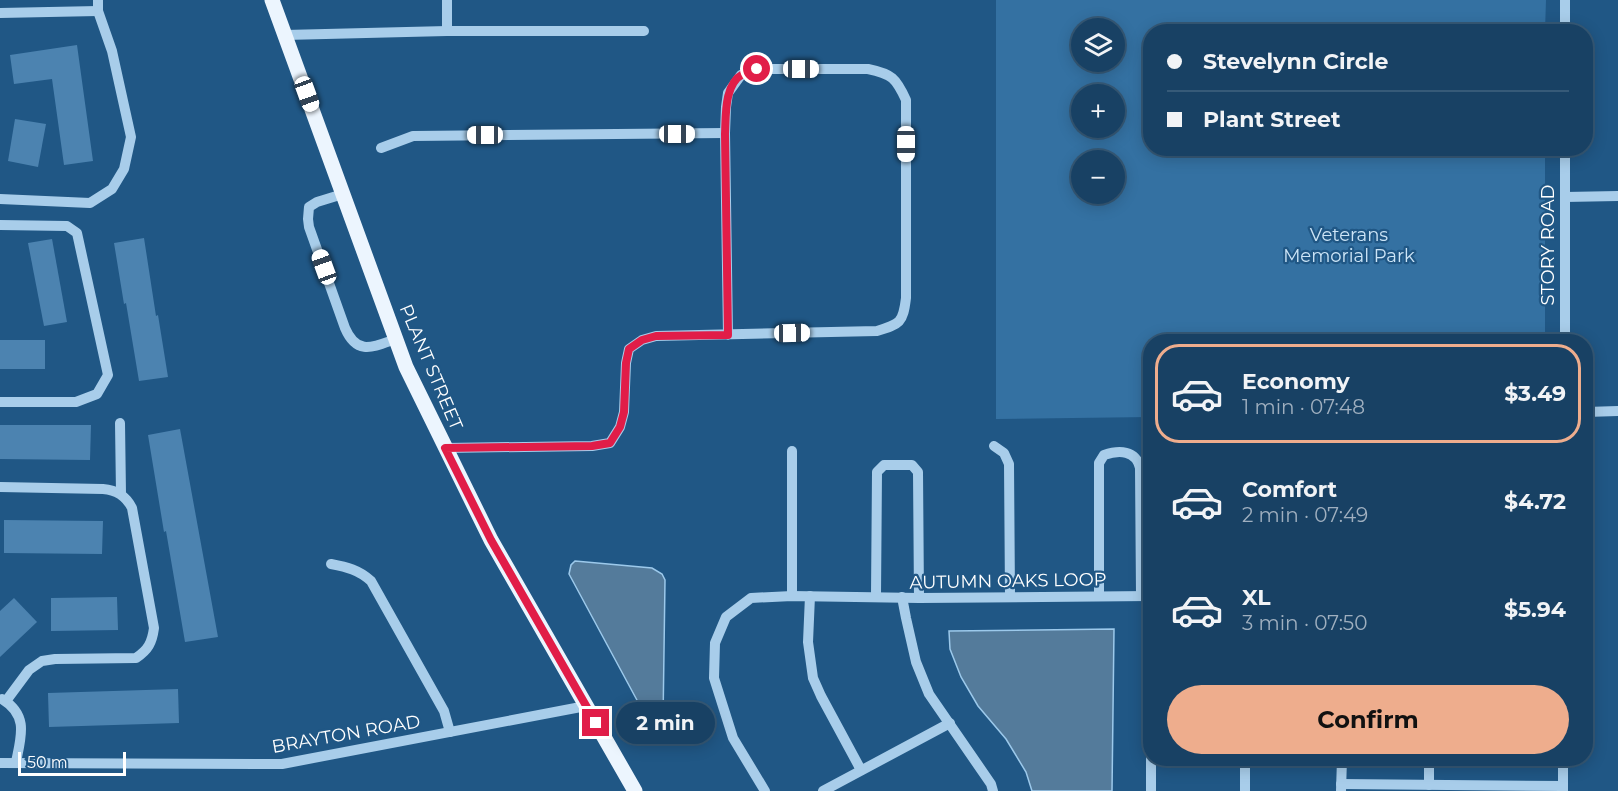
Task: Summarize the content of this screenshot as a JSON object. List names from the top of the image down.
{
  "streets": {
    "main road": ["PLANT STREET"],
    "street": ["STORY ROAD", "AUTUMN OAKS LOOP", "BRAYTON ROAD"]
  },
  "crossings": [
    ["PLANT STREET", "BRAYTON ROAD"]
  ],
  "parks": ["Veterans Memorial Park"],
  "scale_bar": "50 m",
  "page": {
    "map_buttons": ["+", "−"],
    "banner": ["Stevelynn Circle", "Plant Street"],
    "list": [
      {
        "name": "Economy",
        "note": "1 min · 07:48",
        "value": "$3.49"
      },
      {
        "name": "Comfort",
        "note": "2 min · 07:49",
        "value": "$4.72"
      },
      {
        "name": "XL",
        "note": "3 min · 07:50",
        "value": "$5.94"
      }
    ],
    "buttons": "Confirm",
    "bubble": "2 min",
    "scale": "50 m"
  }
}
